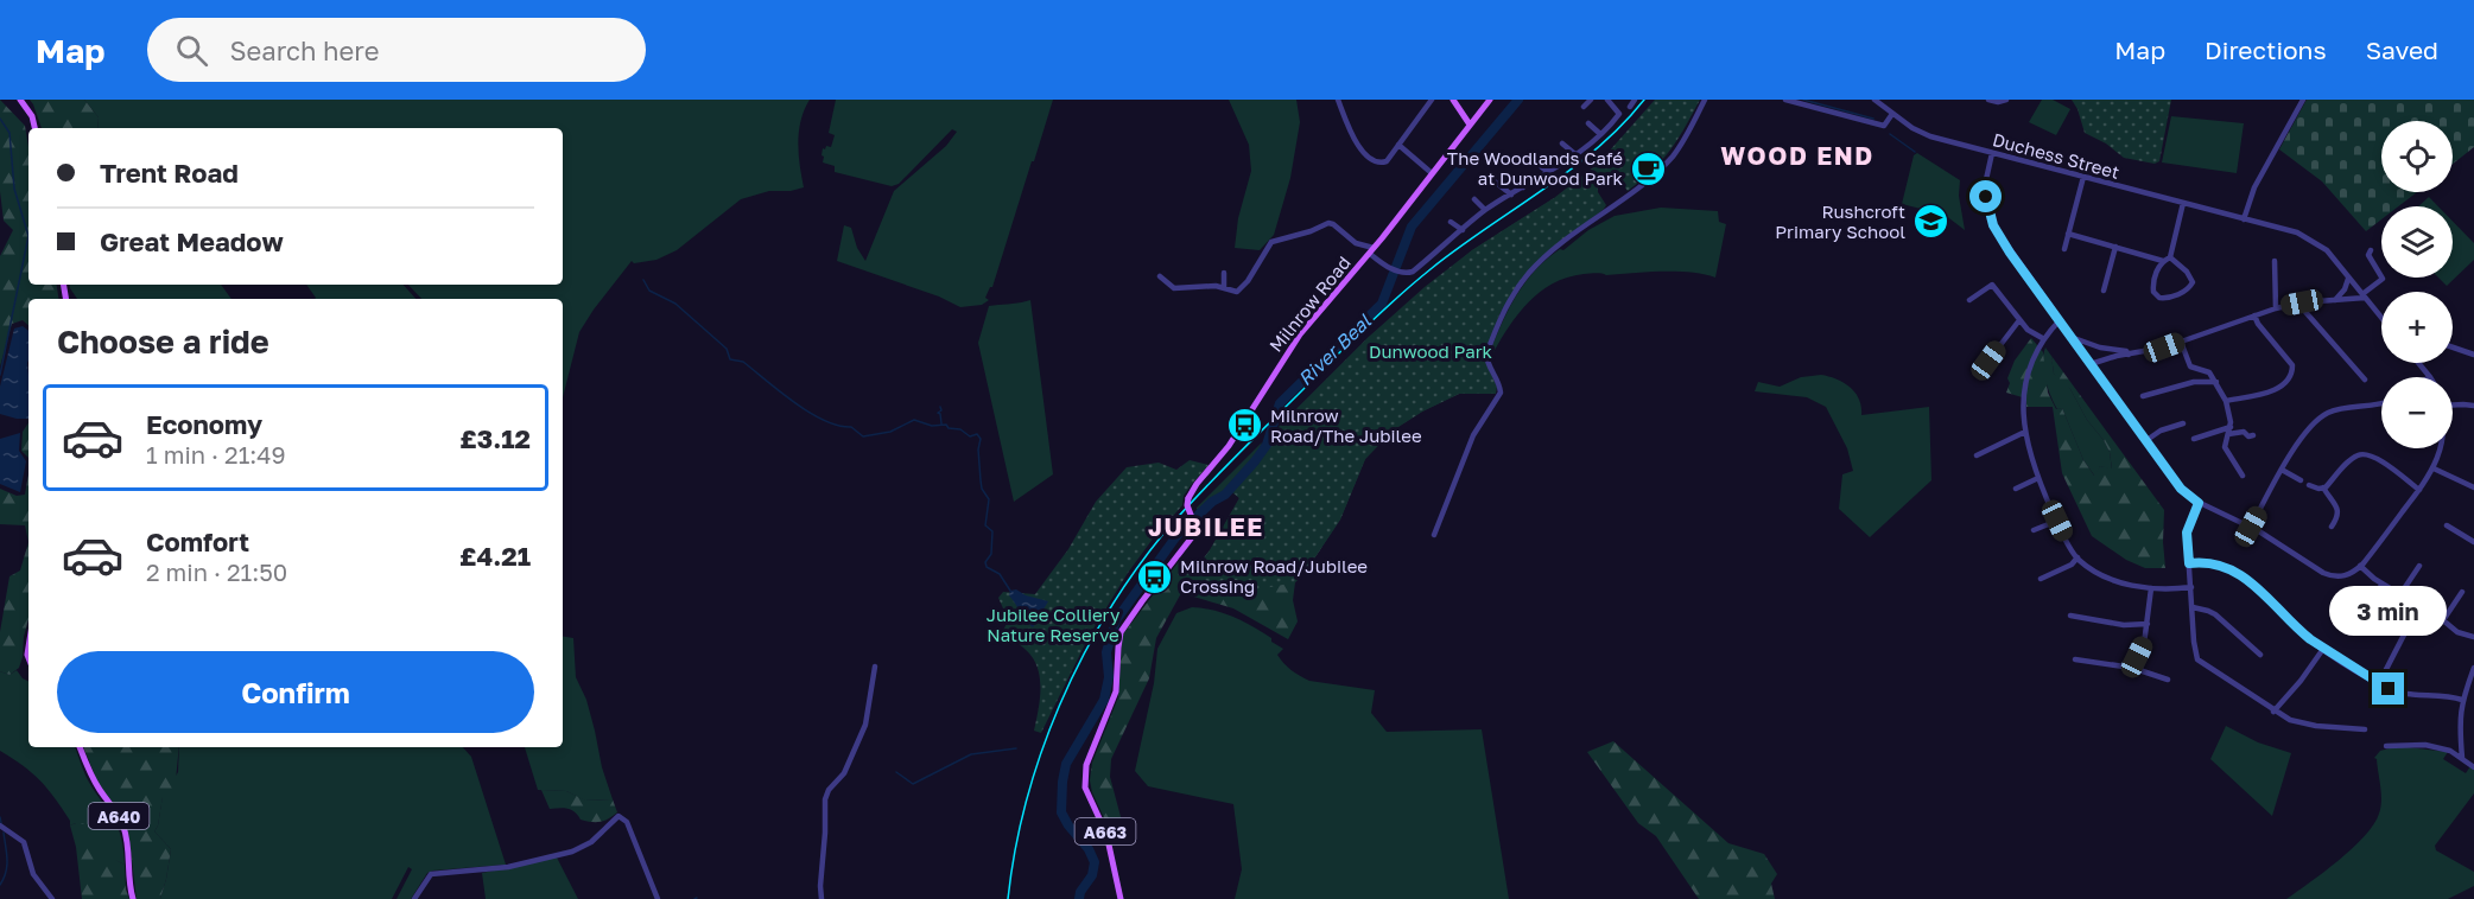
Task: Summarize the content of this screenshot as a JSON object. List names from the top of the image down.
{
  "streets": {
    "main road": ["Milnrow Road", "A640", "A663"],
    "street": ["Duchess Street"]
  },
  "districts": ["WOOD END", "JUBILEE"],
  "water": ["River Beal"],
  "parks": ["Dunwood Park", "Jubilee Colliery Nature Reserve"],
  "places": {
    "cafe": ["The Woodlands Café at Dunwood Park"],
    "school or university": ["Rushcroft Primary School"],
    "bus stop": ["Milnrow Road/The Jubilee", "Milnrow Road/Jubilee Crossing"]
  },
  "page": {
    "header": "Map",
    "search": "Search here",
    "nav": ["Map", "Directions", "Saved"],
    "map_buttons": ["+", "−"],
    "banner": ["Trent Road", "Great Meadow"],
    "heading": "Choose a ride",
    "list": [
      {
        "name": "Economy",
        "note": "1 min · 21:49",
        "value": "£3.12"
      },
      {
        "name": "Comfort",
        "note": "2 min · 21:50",
        "value": "£4.21"
      }
    ],
    "bubble": "3 min",
    "buttons": "Confirm"
  }
}
